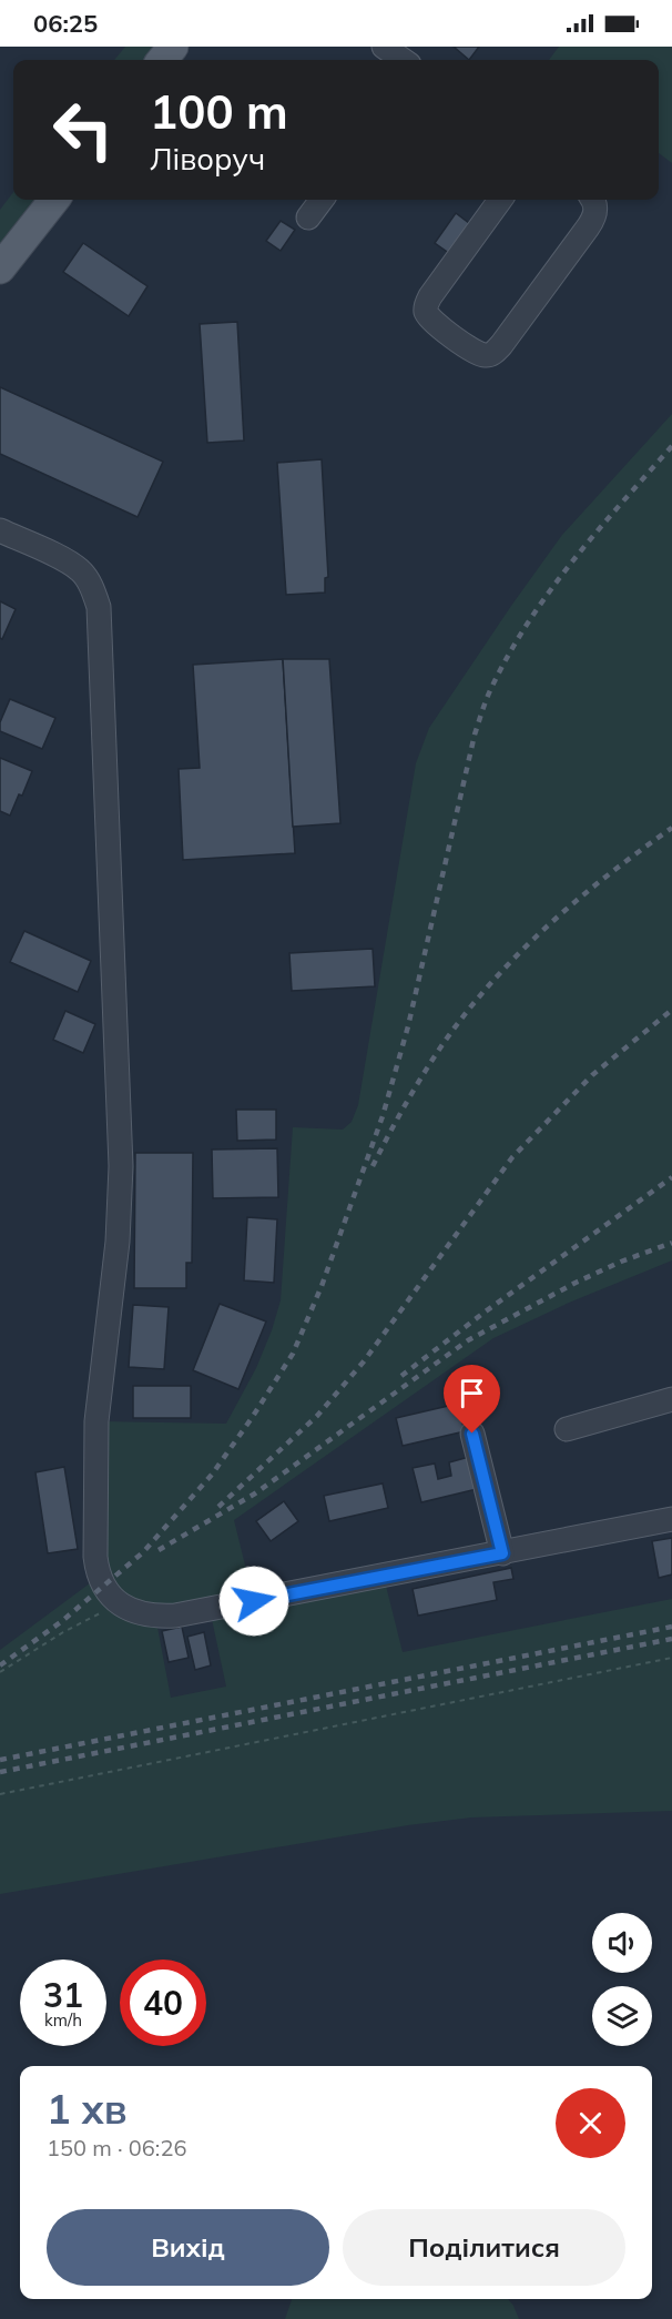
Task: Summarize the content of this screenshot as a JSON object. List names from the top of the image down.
{
  "page": {
    "status": "06:25",
    "turn": ["100 m", "Ліворуч"],
    "speed": "31 km/h",
    "limit": "40",
    "heading": ["1 хв", "150 m · 06:26"],
    "buttons": ["Вихід", "Поділитися"]
  }
}
